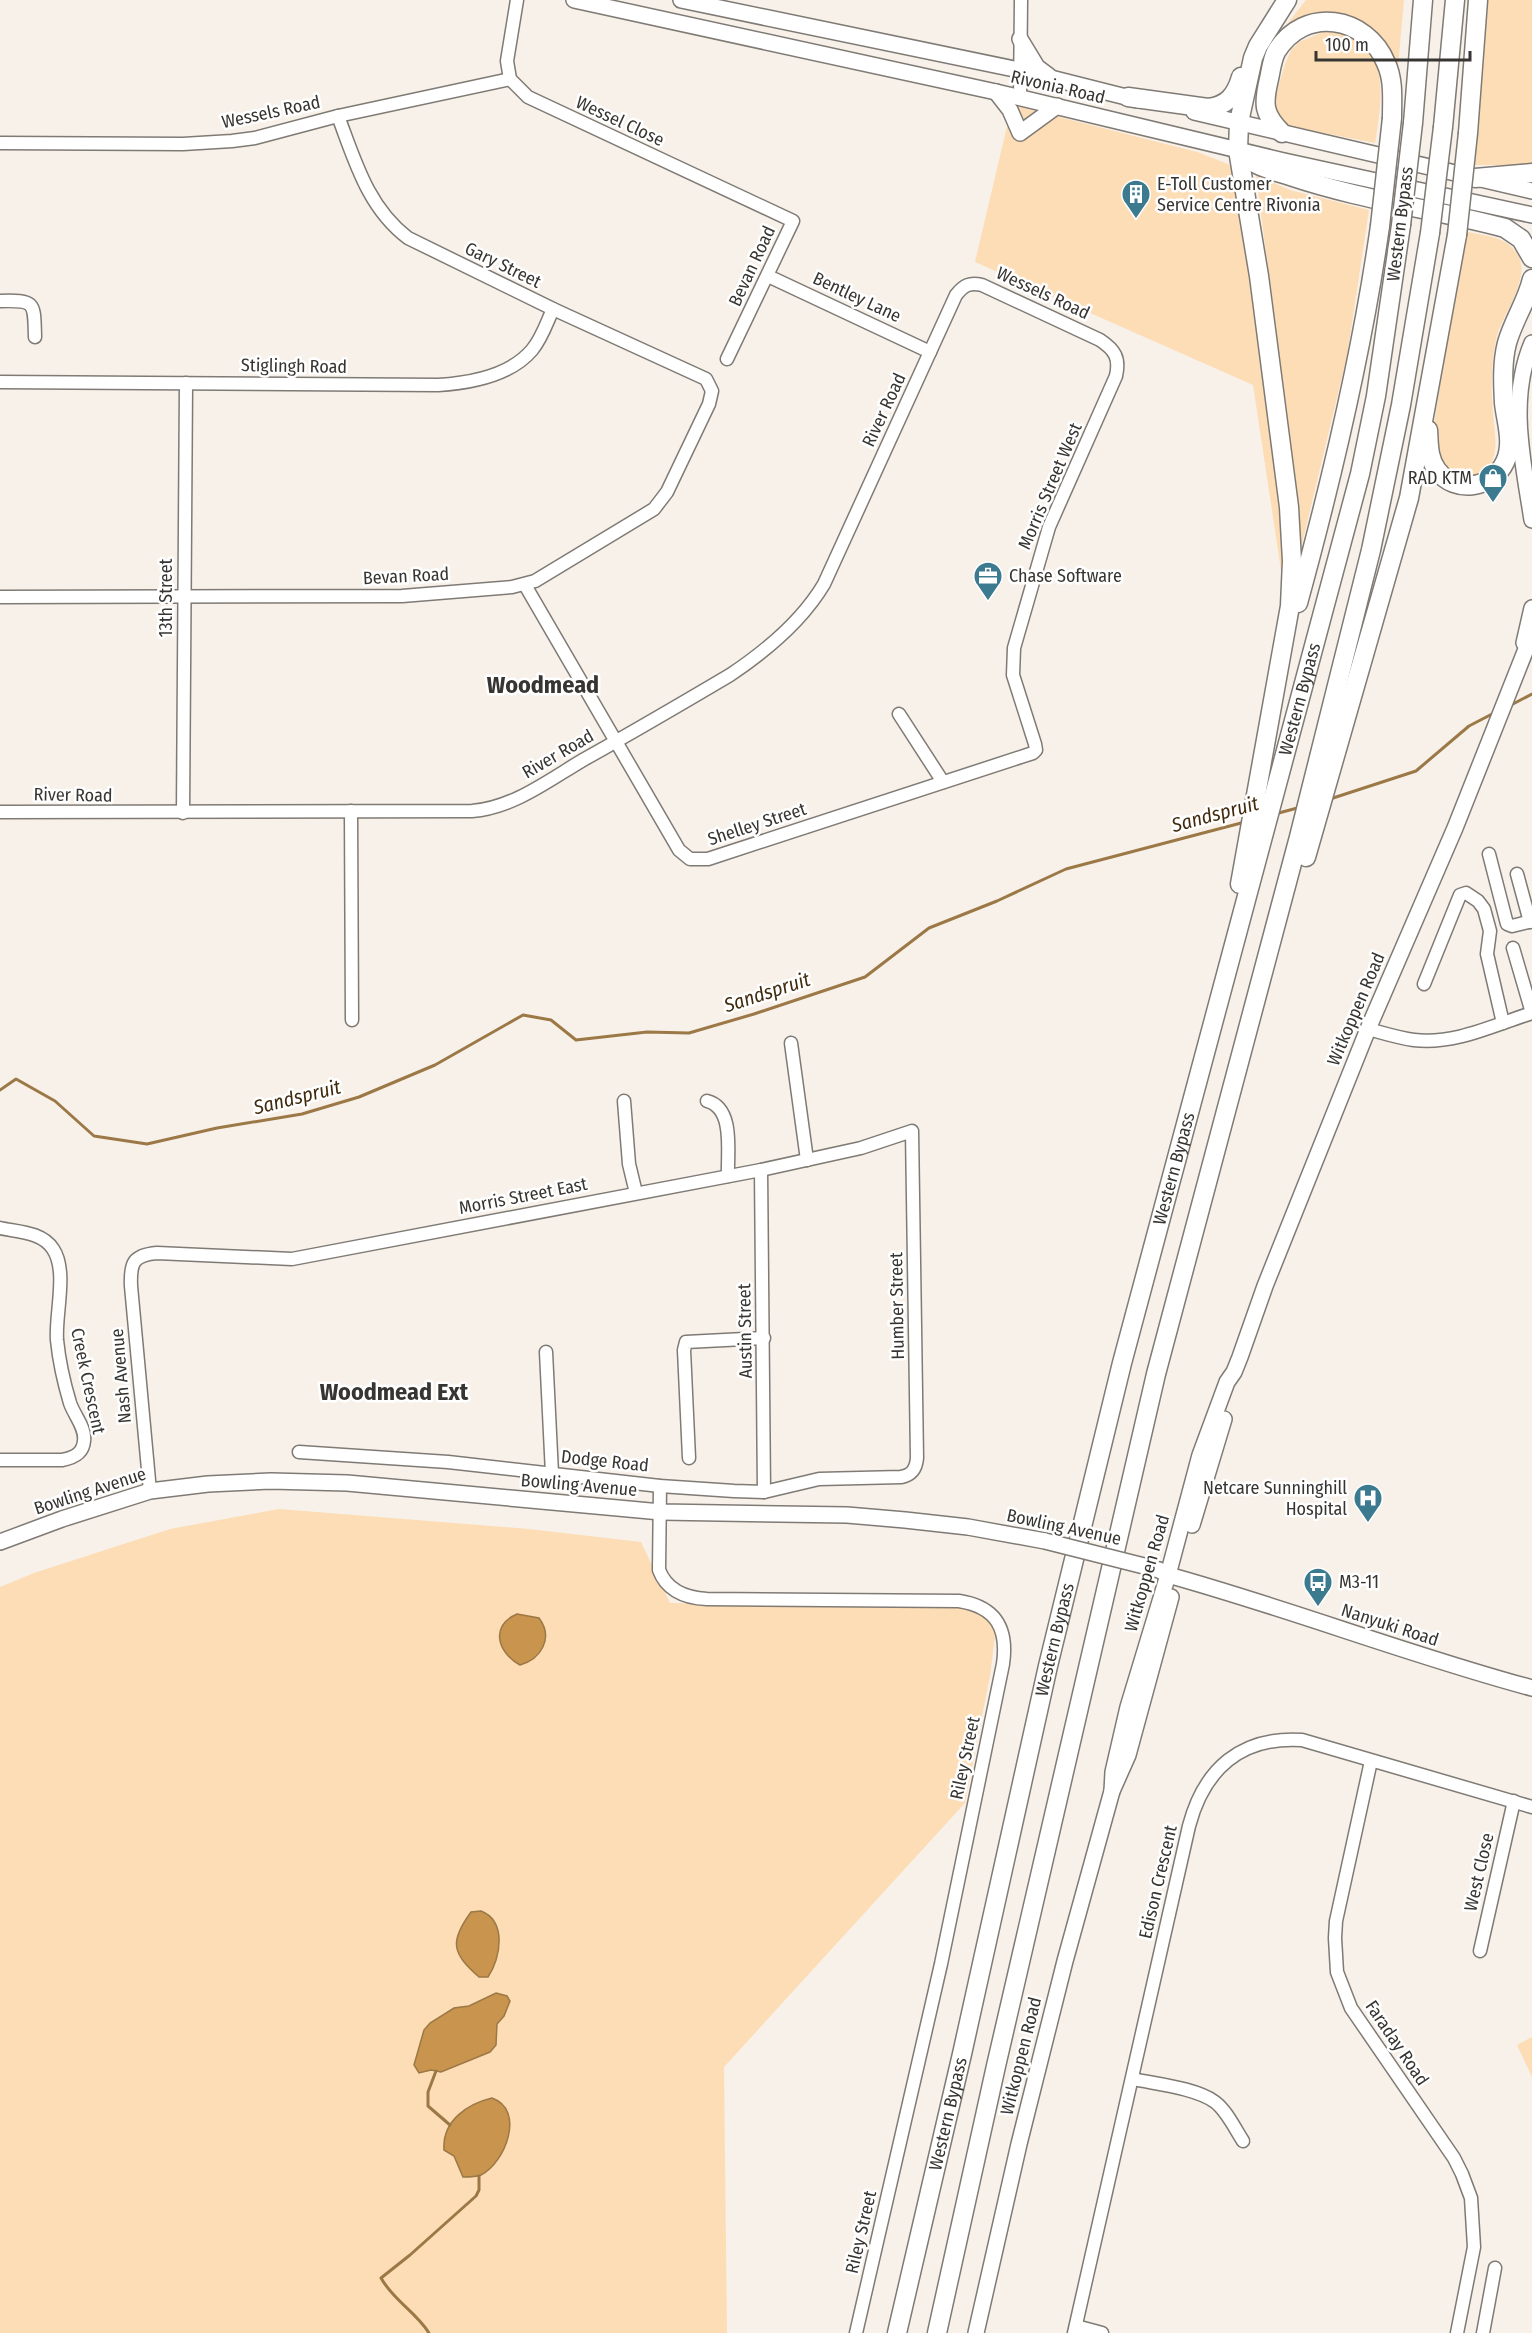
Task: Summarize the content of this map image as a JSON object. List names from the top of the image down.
{
  "streets": {
    "highway": ["Western Bypass"],
    "main road": [
      "Rivonia Road",
      "Witkoppen Road",
      "Bowling Avenue",
      "Nanyuki Road"
    ],
    "street": [
      "Wessels Road",
      "Wessel Close",
      "Gary Street",
      "Bevan Road",
      "Bentley Lane",
      "Stiglingh Road",
      "River Road",
      "Morris Street West",
      "13th Street",
      "Shelley Street",
      "Morris Street East",
      "Humber Street",
      "Austin Street",
      "Nash Avenue",
      "Creek Crescent",
      "Dodge Road",
      "Riley Street",
      "West Close",
      "Edison Crescent",
      "Faraday Road"
    ]
  },
  "crossings": [
    ["Wessels Road", "Wessel Close"],
    ["Wessels Road", "Gary Street"],
    ["Wessels Road", "Bentley Lane"],
    ["Wessels Road", "River Road"],
    ["Wessels Road", "Morris Street West"],
    ["Wessel Close", "Bevan Road"],
    ["Gary Street", "Bevan Road"],
    ["Gary Street", "Stiglingh Road"],
    ["Bevan Road", "Bentley Lane"],
    ["Bevan Road", "13th Street"],
    ["Bevan Road", "Shelley Street"],
    ["Bentley Lane", "River Road"],
    ["Stiglingh Road", "13th Street"],
    ["River Road", "13th Street"],
    ["River Road", "Shelley Street"],
    ["Morris Street West", "Shelley Street"],
    ["Witkoppen Road", "Bowling Avenue"],
    ["Witkoppen Road", "Nanyuki Road"],
    ["Morris Street East", "Humber Street"],
    ["Morris Street East", "Austin Street"],
    ["Morris Street East", "Nash Avenue"],
    ["Humber Street", "Dodge Road"],
    ["Austin Street", "Dodge Road"],
    ["Nash Avenue", "Bowling Avenue"],
    ["Dodge Road", "Riley Street"],
    ["Bowling Avenue", "Nanyuki Road"],
    ["Bowling Avenue", "Riley Street"],
    ["West Close", "Edison Crescent"],
    ["Edison Crescent", "Faraday Road"]
  ],
  "districts": ["Woodmead", "Woodmead Ext"],
  "water": ["Sandspruit"],
  "places": {
    "building": ["E-Toll Customer Service Centre Rivonia"],
    "shop": ["RAD KTM"],
    "office": ["Chase Software"],
    "hospital": ["Netcare Sunninghill Hospital"],
    "bus stop": ["M3-11"]
  },
  "scale_bar": "100 m"
}
